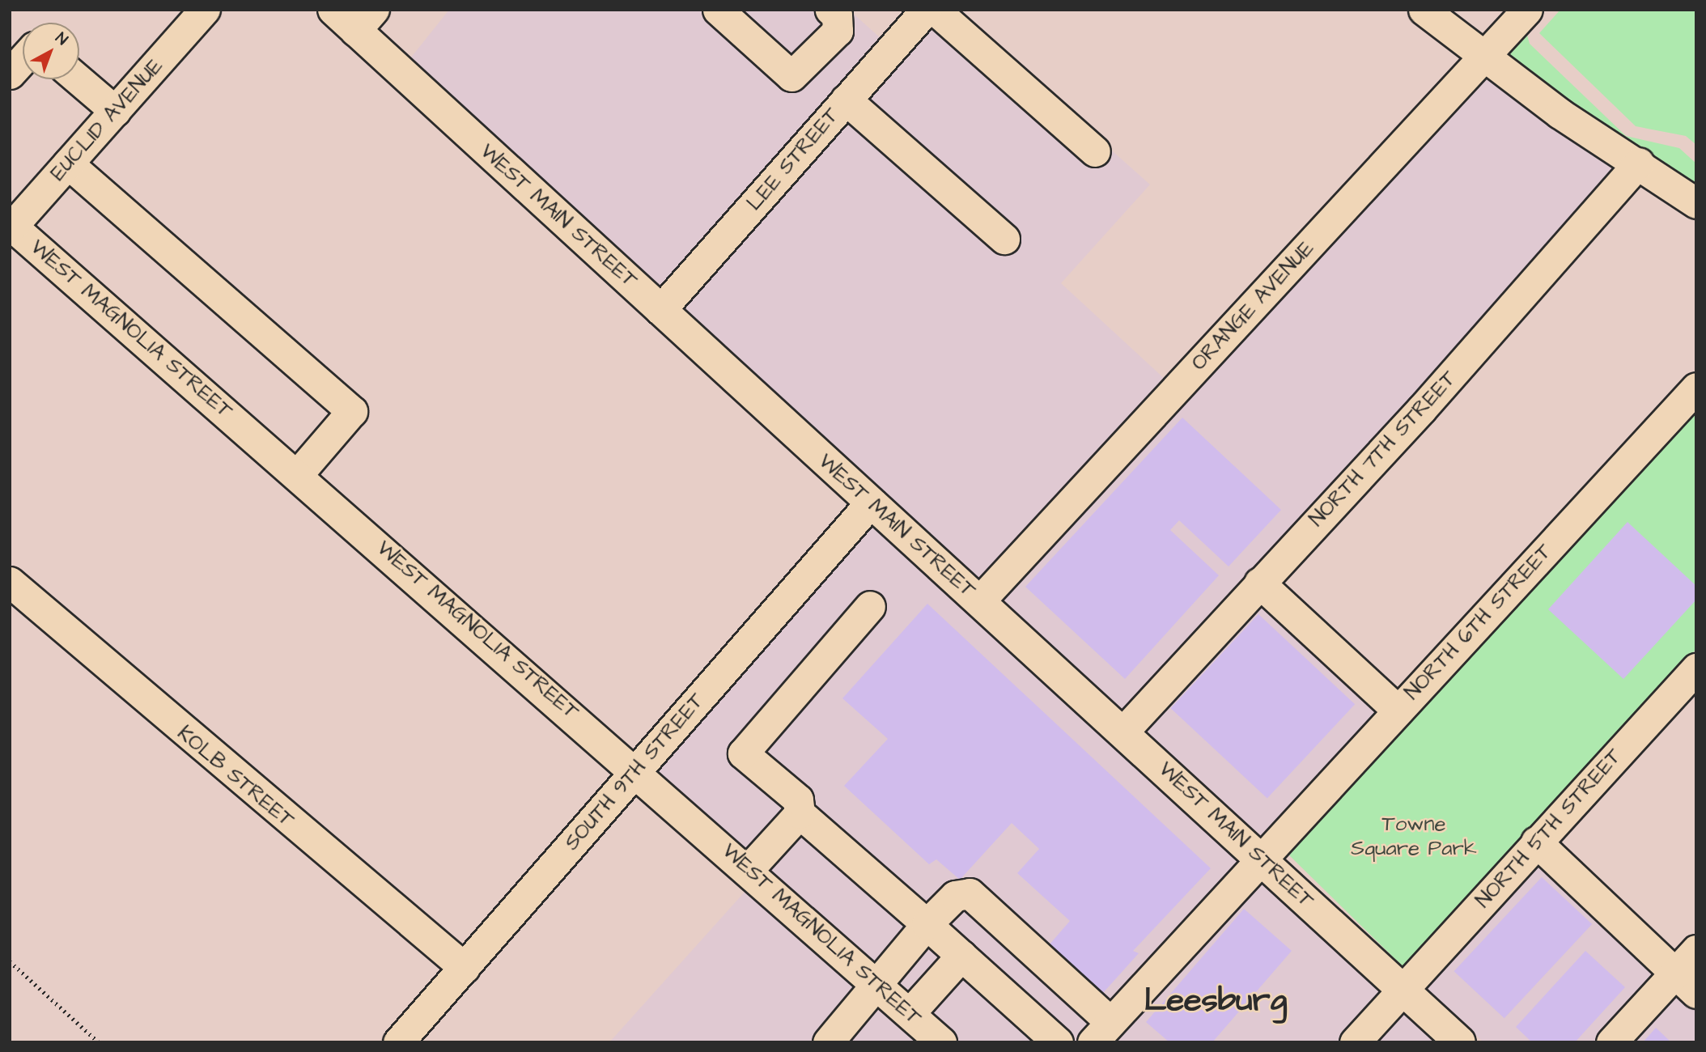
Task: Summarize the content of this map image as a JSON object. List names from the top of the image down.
{
  "streets": {
    "main road": ["WEST MAIN STREET"],
    "street": [
      "EUCLID AVENUE",
      "LEE STREET",
      "ORANGE AVENUE",
      "WEST MAGNOLIA STREET",
      "NORTH 7TH STREET",
      "NORTH 6TH STREET",
      "SOUTH 9TH STREET",
      "KOLB STREET",
      "NORTH 5TH STREET"
    ]
  },
  "crossings": [
    ["EUCLID AVENUE", "WEST MAGNOLIA STREET"],
    ["LEE STREET", "WEST MAIN STREET"],
    ["WEST MAIN STREET", "ORANGE AVENUE"],
    ["WEST MAIN STREET", "NORTH 7TH STREET"],
    ["WEST MAIN STREET", "NORTH 6TH STREET"],
    ["WEST MAIN STREET", "SOUTH 9TH STREET"],
    ["WEST MAIN STREET", "NORTH 5TH STREET"],
    ["WEST MAGNOLIA STREET", "SOUTH 9TH STREET"],
    ["SOUTH 9TH STREET", "KOLB STREET"]
  ],
  "districts": ["Leesburg"],
  "parks": ["Towne Square Park"],
  "north": "top right"
}
